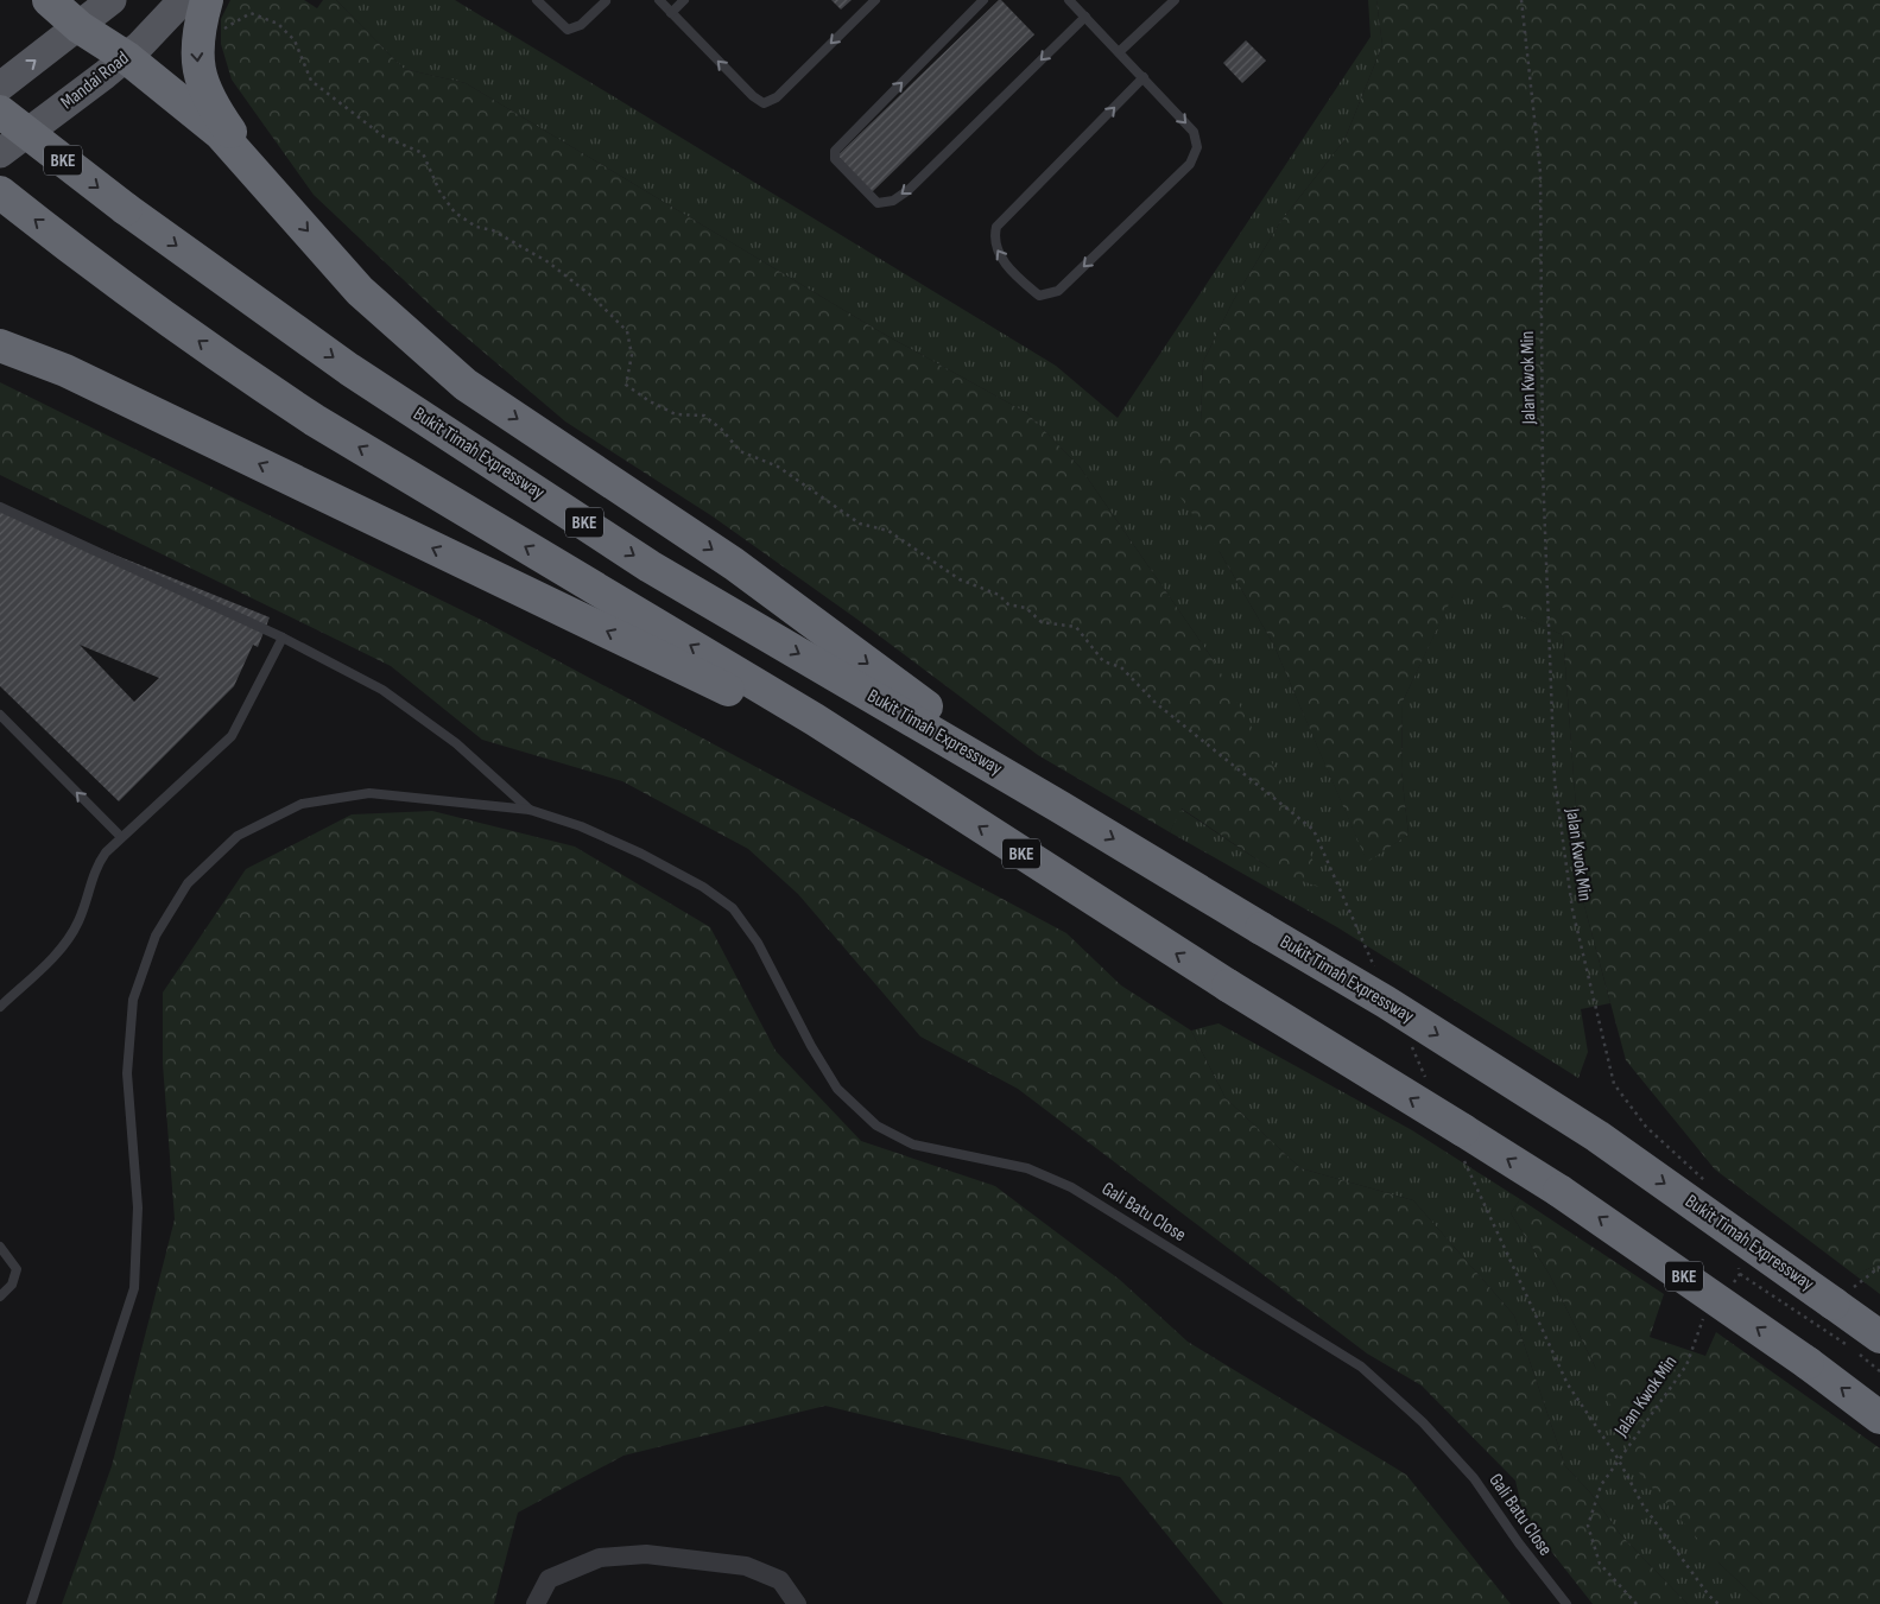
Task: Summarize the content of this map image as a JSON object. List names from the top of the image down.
{
  "streets": {
    "highway": ["BKE", "Bukit Timah Expressway"],
    "main road": ["Mandai Road"],
    "lane": ["Gali Batu Close"],
    "path": ["Jalan Kwok Min"]
  }
}
